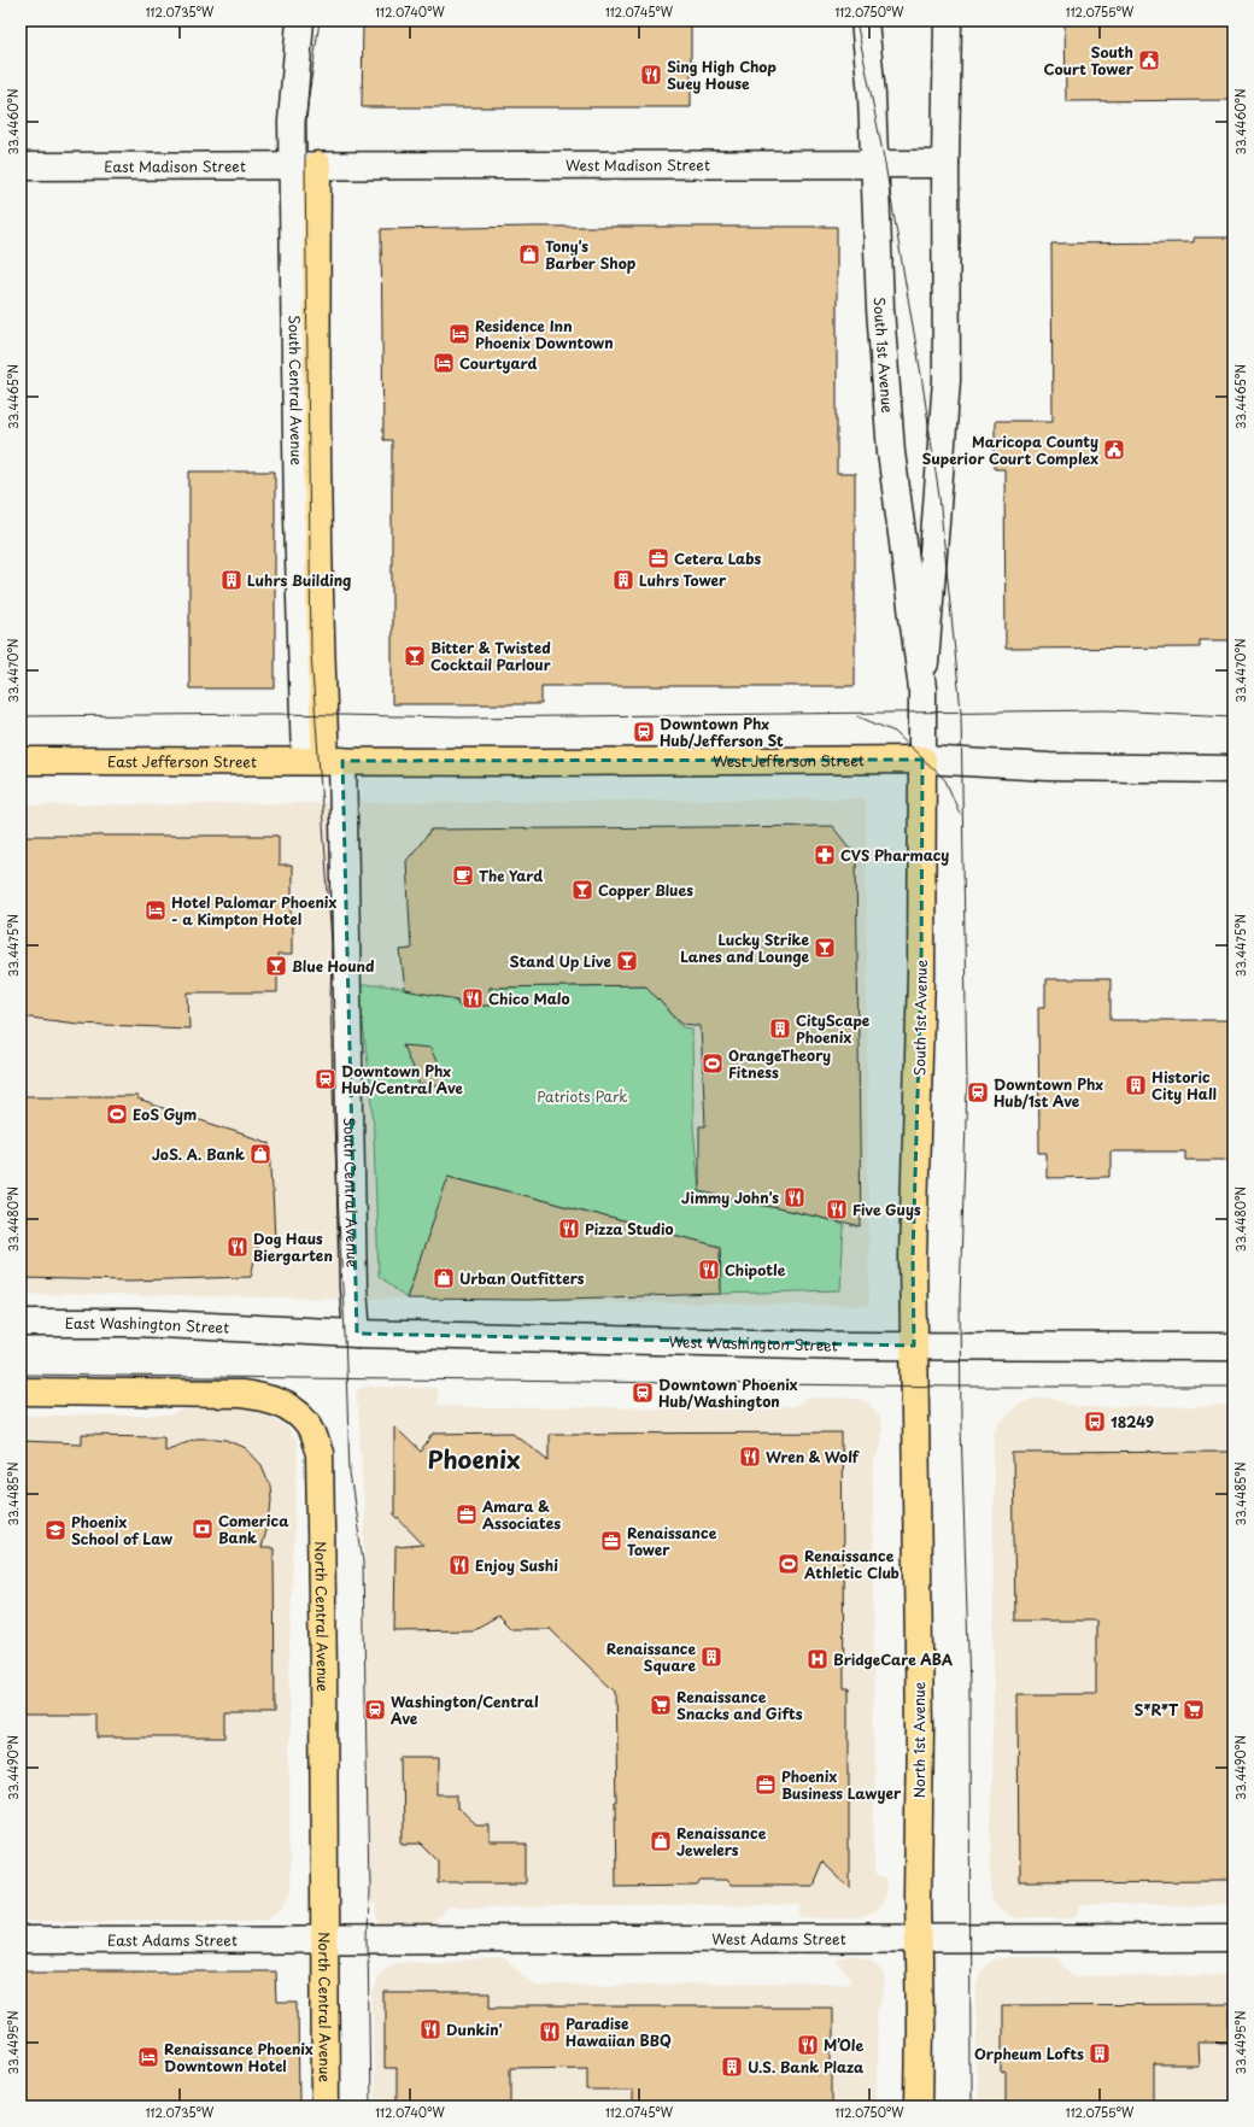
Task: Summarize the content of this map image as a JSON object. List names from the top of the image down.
{
  "streets": {
    "main road": [
      "South 1st Avenue",
      "East Jefferson Street",
      "West Jefferson Street",
      "North Central Avenue",
      "North 1st Avenue"
    ],
    "street": [
      "West Madison Street",
      "East Madison Street",
      "South Central Avenue",
      "East Washington Street",
      "West Washington Street",
      "West Adams Street",
      "East Adams Street"
    ]
  },
  "crossings": [
    ["West Madison Street", "East Madison Street"],
    ["West Madison Street", "South 1st Avenue"],
    ["South 1st Avenue", "West Jefferson Street"],
    ["South 1st Avenue", "West Washington Street"],
    ["South 1st Avenue", "North 1st Avenue"],
    ["South Central Avenue", "East Jefferson Street"],
    ["South Central Avenue", "West Jefferson Street"],
    ["South Central Avenue", "West Washington Street"],
    ["East Jefferson Street", "West Jefferson Street"],
    ["East Washington Street", "West Washington Street"],
    ["West Washington Street", "North 1st Avenue"],
    ["North Central Avenue", "West Adams Street"],
    ["North Central Avenue", "East Adams Street"],
    ["North 1st Avenue", "West Adams Street"],
    ["West Adams Street", "East Adams Street"]
  ],
  "districts": ["Phoenix"],
  "parks": ["Patriots Park"],
  "places": {
    "public building": ["South Court Tower", "Maricopa County Superior Court Complex"],
    "restaurant": [
      "Sing High Chop Suey House",
      "Chico Malo",
      "Jimmy John's",
      "Five Guys",
      "Pizza Studio",
      "Dog Haus Biergarten",
      "Chipotle",
      "Wren & Wolf",
      "Enjoy Sushi",
      "Dunkin'",
      "Paradise Hawaiian BBQ",
      "M’Ole"
    ],
    "shop": [
      "Tony's Barber Shop",
      "JoS. A. Bank",
      "Urban Outfitters",
      "Renaissance Jewelers"
    ],
    "hotel": [
      "Residence Inn Phoenix Downtown",
      "Courtyard",
      "Hotel Palomar Phoenix - a Kimpton Hotel",
      "Renaissance Phoenix Downtown Hotel"
    ],
    "office": [
      "Cetera Labs",
      "Amara & Associates",
      "Renaissance Tower",
      "Phoenix Business Lawyer"
    ],
    "building": [
      "Luhrs Building",
      "Luhrs Tower",
      "CityScape Phoenix",
      "Historic City Hall",
      "Renaissance Square",
      "Orpheum Lofts",
      "U.S. Bank Plaza"
    ],
    "bar": [
      "Bitter & Twisted Cocktail Parlour",
      "Copper Blues",
      "Lucky Strike Lanes and Lounge",
      "Stand Up Live",
      "Blue Hound"
    ],
    "station": [
      "Downtown Phx Hub/Jefferson St",
      "Downtown Phx Hub/Central Ave",
      "Downtown Phx Hub/1st Ave",
      "Downtown Phoenix Hub/Washington",
      "Washington/Central Ave"
    ],
    "pharmacy": ["CVS Pharmacy"],
    "cafe": ["The Yard"],
    "sports": ["OrangeTheory Fitness", "EoS Gym", "Renaissance Athletic Club"],
    "bus stop": ["18249"],
    "bank": ["Comerica Bank"],
    "school or university": ["Phoenix School of Law"],
    "hospital": ["BridgeCare ABA"],
    "supermarket": ["Renaissance Snacks and Gifts", "S*R*T"]
  },
  "coordinates": [
    "112.0735°W",
    "112.0740°W",
    "112.0745°W",
    "112.0750°W",
    "112.0755°W",
    "33.4460°N",
    "33.4465°N",
    "33.4470°N",
    "33.4475°N",
    "33.4480°N",
    "33.4485°N",
    "33.4490°N",
    "33.4495°N"
  ]
}
